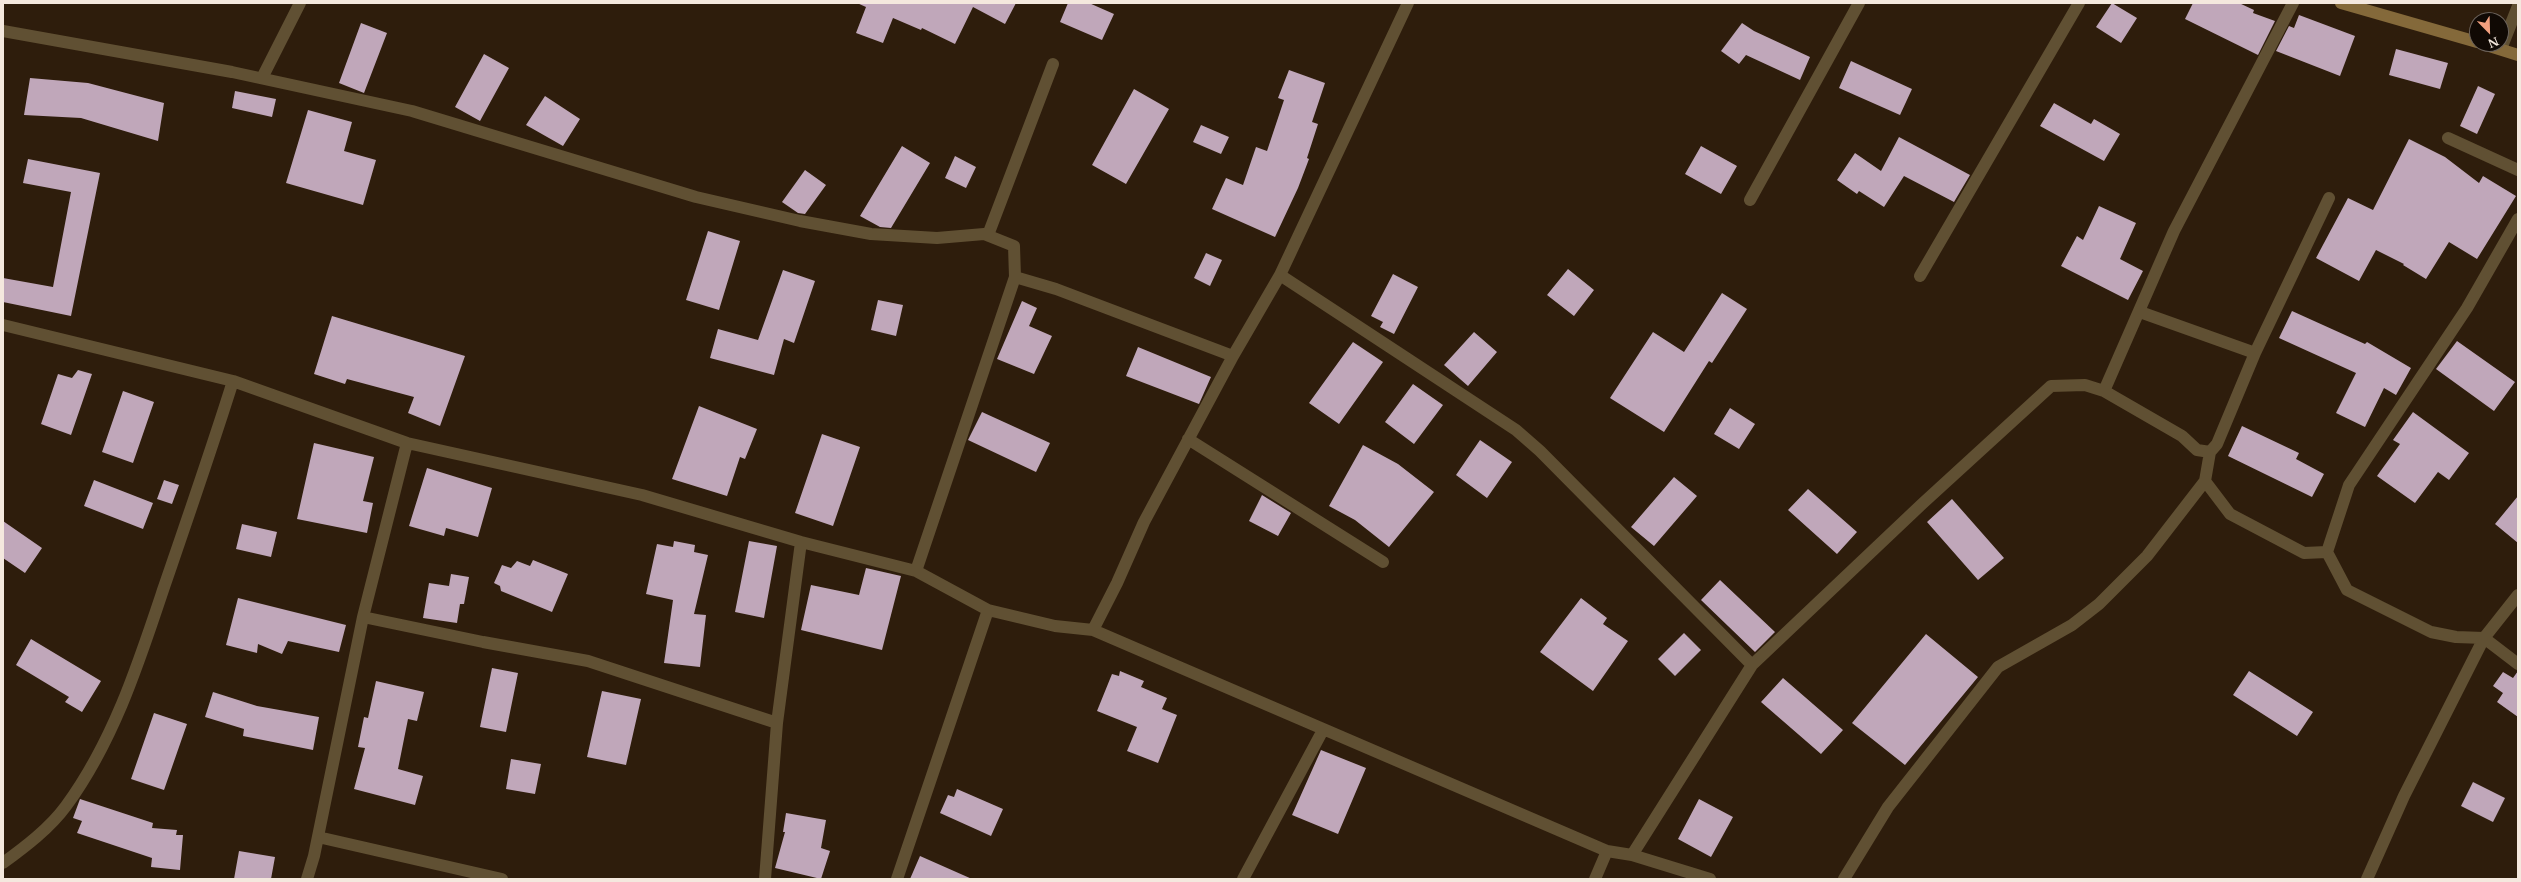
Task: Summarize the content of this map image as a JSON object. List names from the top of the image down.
{
  "north": "bottom right"
}
